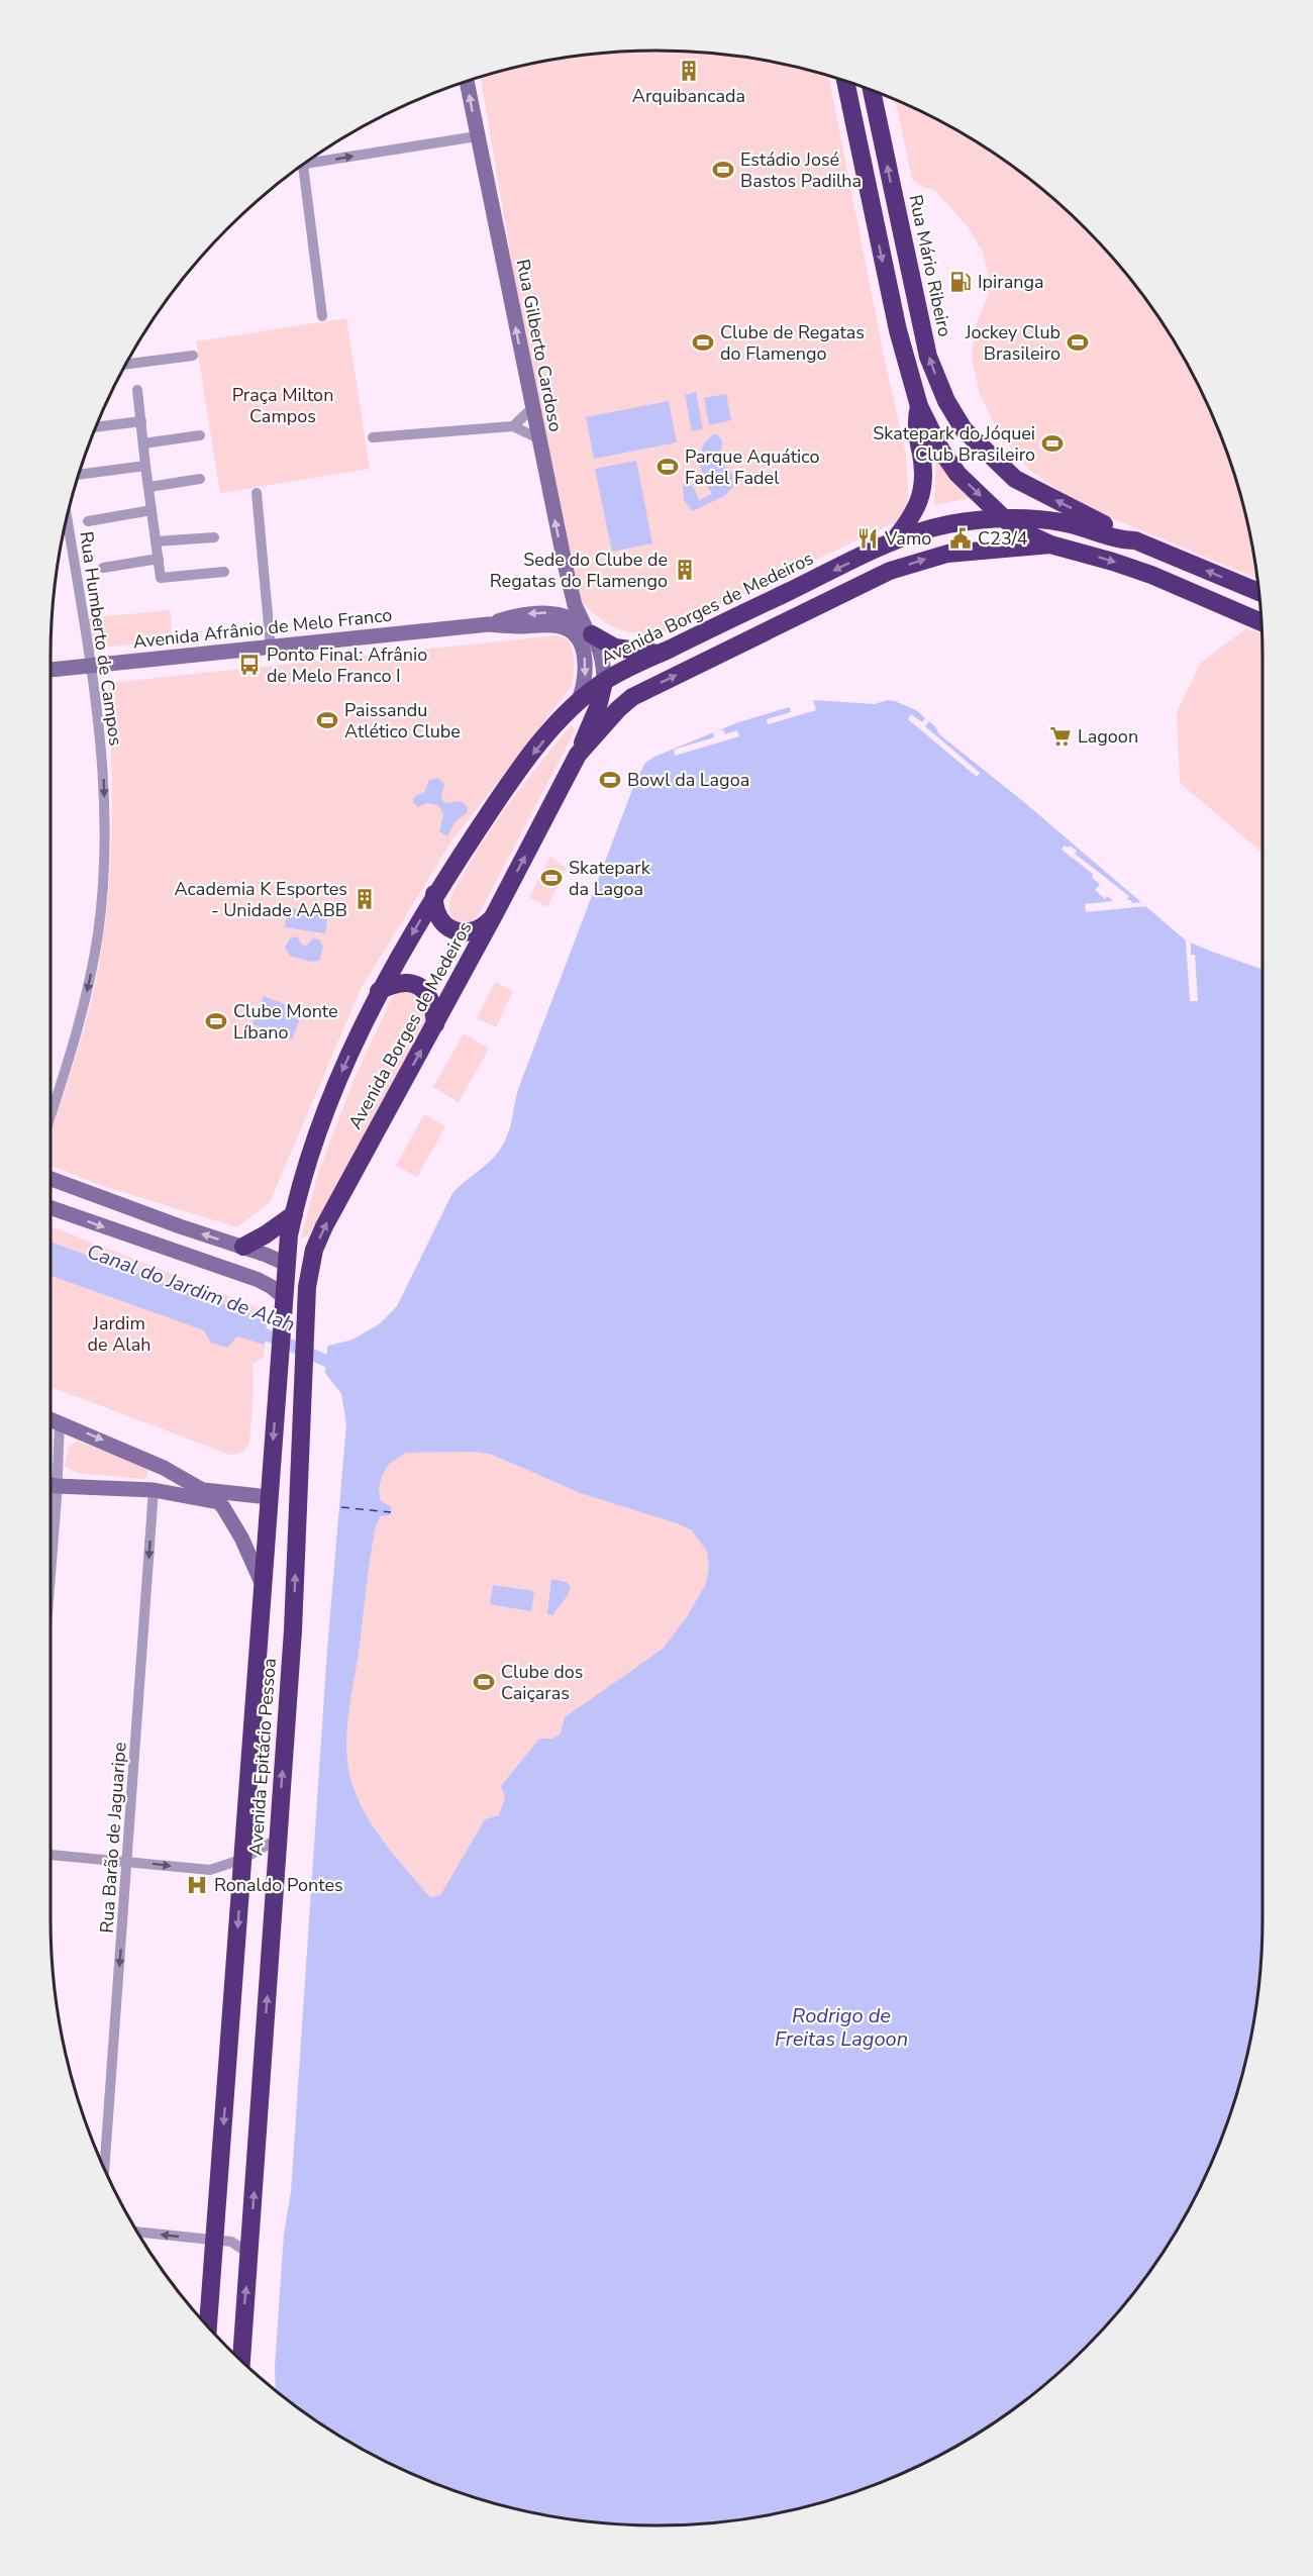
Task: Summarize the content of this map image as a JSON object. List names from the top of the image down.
{
  "streets": {
    "highway": ["Rua Mário Ribeiro", "Avenida Borges de Medeiros", "Avenida Epitácio Pessoa"],
    "street": [
      "Rua Gilberto Cardoso",
      "Avenida Afrânio de Melo Franco",
      "Rua Humberto de Campos",
      "Rua Barão de Jaguaripe"
    ]
  },
  "crossings": [
    ["Rua Mário Ribeiro", "Avenida Borges de Medeiros"],
    ["Rua Gilberto Cardoso", "Avenida Afrânio de Melo Franco"],
    ["Avenida Borges de Medeiros", "Avenida Afrânio de Melo Franco"],
    ["Avenida Borges de Medeiros", "Avenida Epitácio Pessoa"],
    ["Avenida Afrânio de Melo Franco", "Rua Humberto de Campos"]
  ],
  "one_way": ["Rua Gilberto Cardoso", "Rua Humberto de Campos", "Rua Barão de Jaguaripe"],
  "water": ["Canal do Jardim de Alah", "Rodrigo de Freitas Lagoon"],
  "parks": ["Praça Milton Campos", "Jardim de Alah"],
  "places": {
    "building": ["Arquibancada", "Sede do Clube de Regatas do Flamengo", "Academia K Esportes - Unidade AABB"],
    "sports": [
      "Estádio José Bastos Padilha",
      "Clube de Regatas do Flamengo",
      "Jockey Club Brasileiro",
      "Skatepark do Jóquei Club Brasileiro",
      "Parque Aquático Fadel Fadel",
      "Paissandu Atlético Clube",
      "Bowl da Lagoa",
      "Skatepark da Lagoa",
      "Clube Monte Líbano",
      "Clube dos Caiçaras"
    ],
    "fuel station": ["Ipiranga"],
    "restaurant": ["Vamo"],
    "public building": ["C23/4"],
    "bus stop": ["Ponto Final: Afrânio de Melo Franco I"],
    "supermarket": ["Lagoon"],
    "hospital": ["Ronaldo Pontes"]
  }
}
